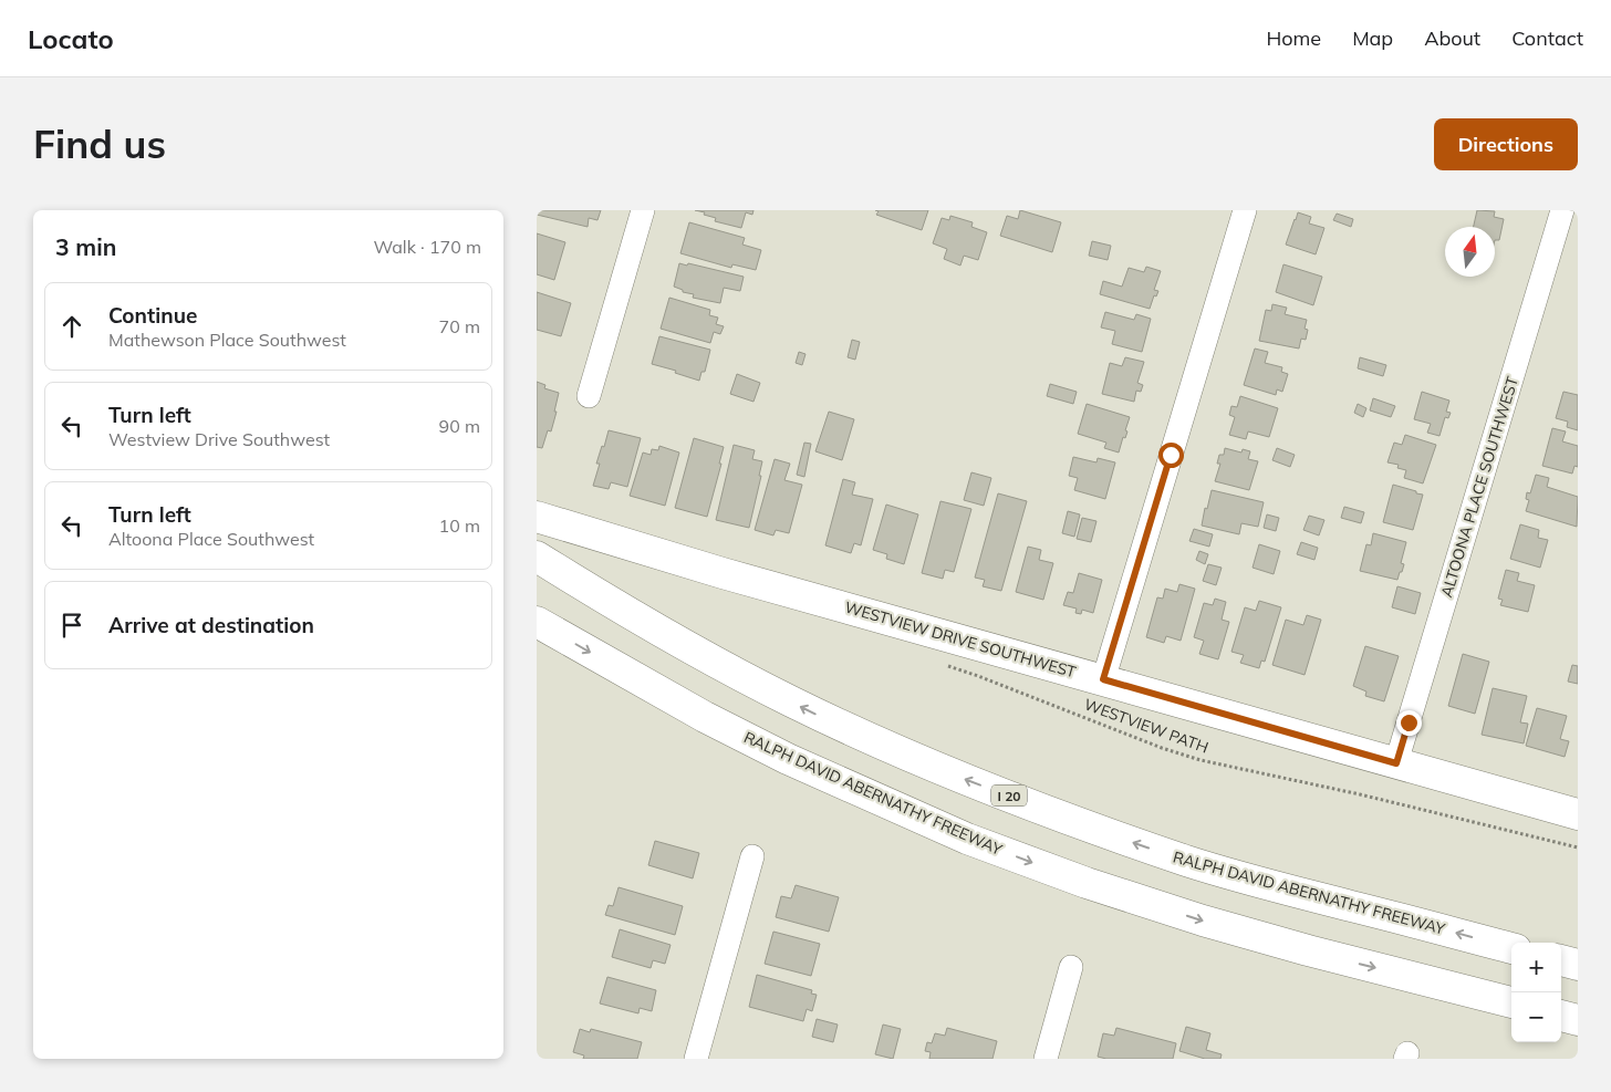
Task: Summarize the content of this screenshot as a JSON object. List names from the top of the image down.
{
  "streets": {
    "main road": ["WESTVIEW DRIVE SOUTHWEST", "RALPH DAVID ABERNATHY FREEWAY", "I 20"],
    "street": ["ALTOONA PLACE SOUTHWEST"],
    "path": ["WESTVIEW PATH"]
  },
  "crossings": [
    ["ALTOONA PLACE SOUTHWEST", "WESTVIEW DRIVE SOUTHWEST"]
  ],
  "north": "top",
  "page": {
    "header": "Locato",
    "nav": [
      "Home",
      "Map",
      "About",
      "Contact"
    ],
    "buttons": "Directions",
    "title": "Find us",
    "heading": ["3 min", "Walk · 170 m"],
    "list": [
      ["Continue", "Mathewson Place Southwest", "70 m"],
      ["Turn left", "Westview Drive Southwest", "90 m"],
      ["Turn left", "Altoona Place Southwest", "10 m"],
      "Arrive at destination"
    ],
    "map_buttons": ["+", "−"]
  }
}
